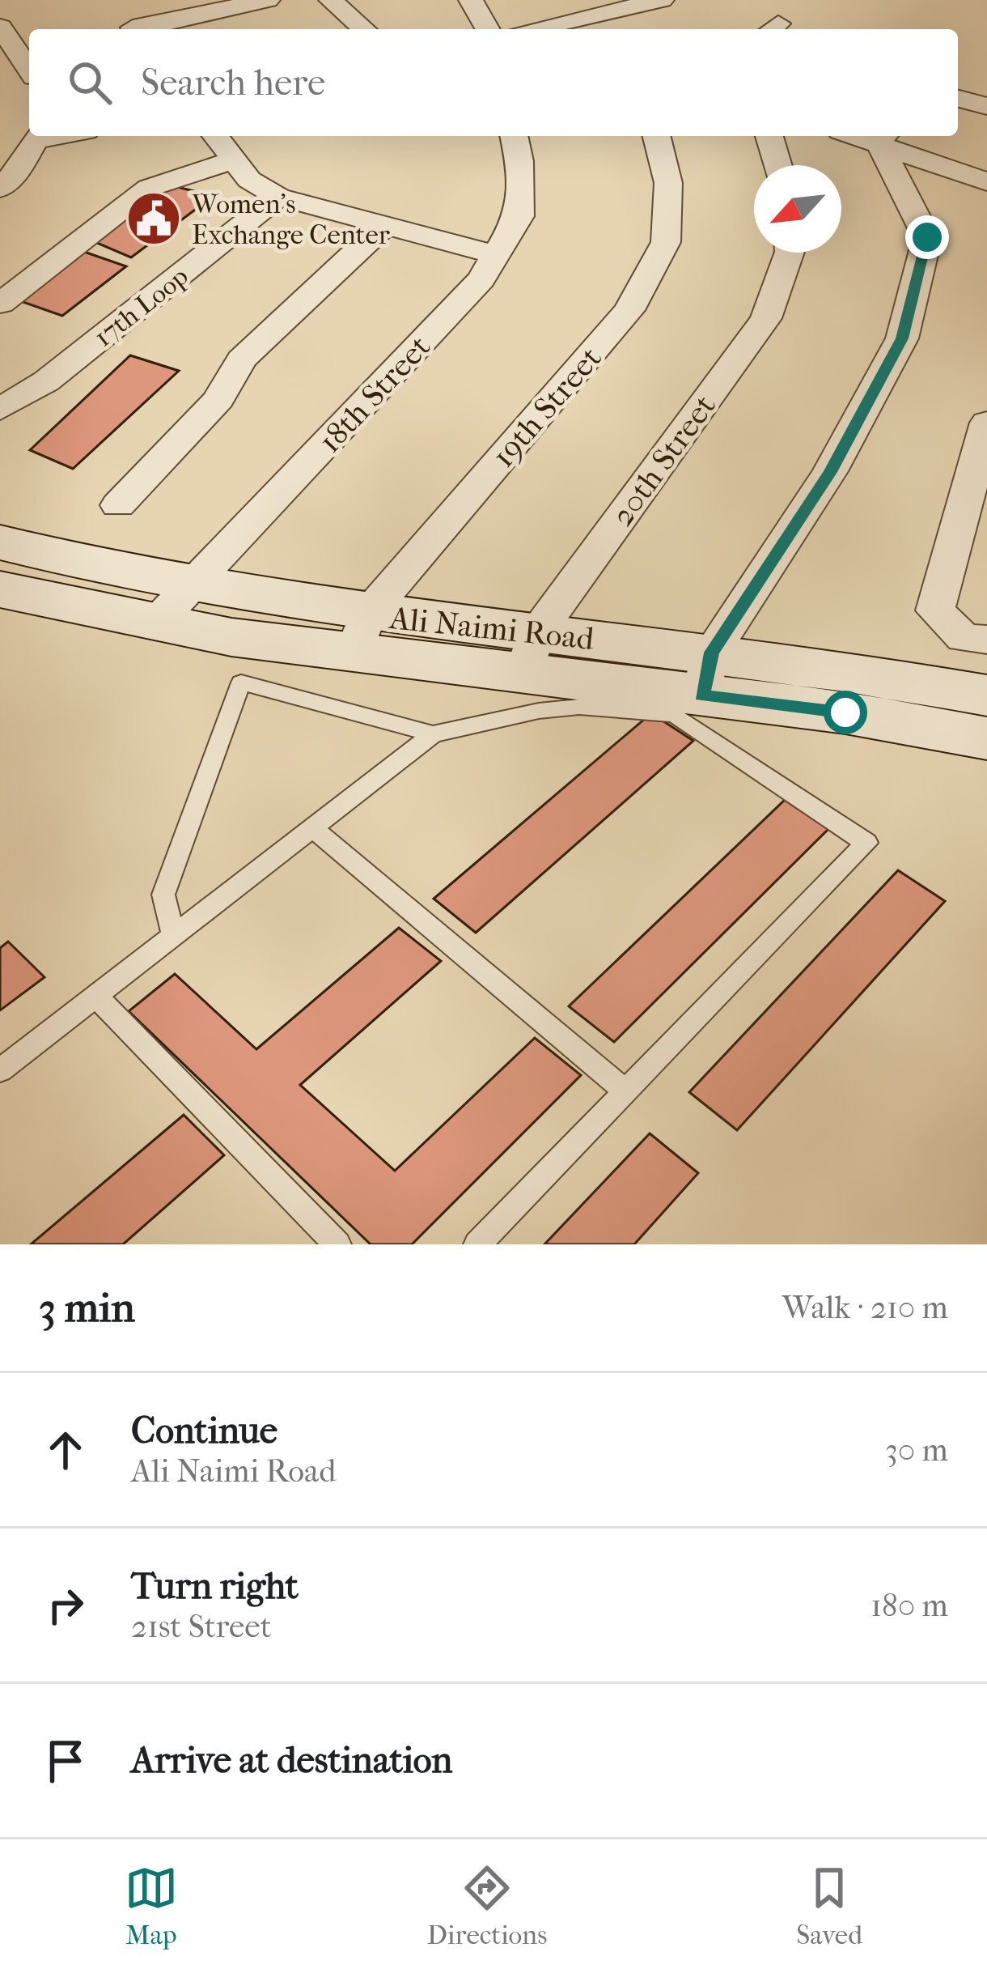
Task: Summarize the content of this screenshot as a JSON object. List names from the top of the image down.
{
  "streets": {
    "main road": ["Ali Naimi Road"],
    "street": [
      "17th Loop",
      "18th Street",
      "19th Street",
      "20th Street"
    ]
  },
  "crossings": [
    ["18th Street", "Ali Naimi Road"],
    ["19th Street", "Ali Naimi Road"],
    ["20th Street", "Ali Naimi Road"]
  ],
  "places": {
    "public building": ["Women's Exchange Center"]
  },
  "north": "bottom left",
  "page": {
    "search": "Search here",
    "heading": ["3 min", "Walk · 210 m"],
    "list": [
      ["Continue", "Ali Naimi Road", "30 m"],
      ["Turn right", "21st Street", "180 m"],
      "Arrive at destination"
    ],
    "nav": ["Map", "Directions", "Saved"]
  }
}
